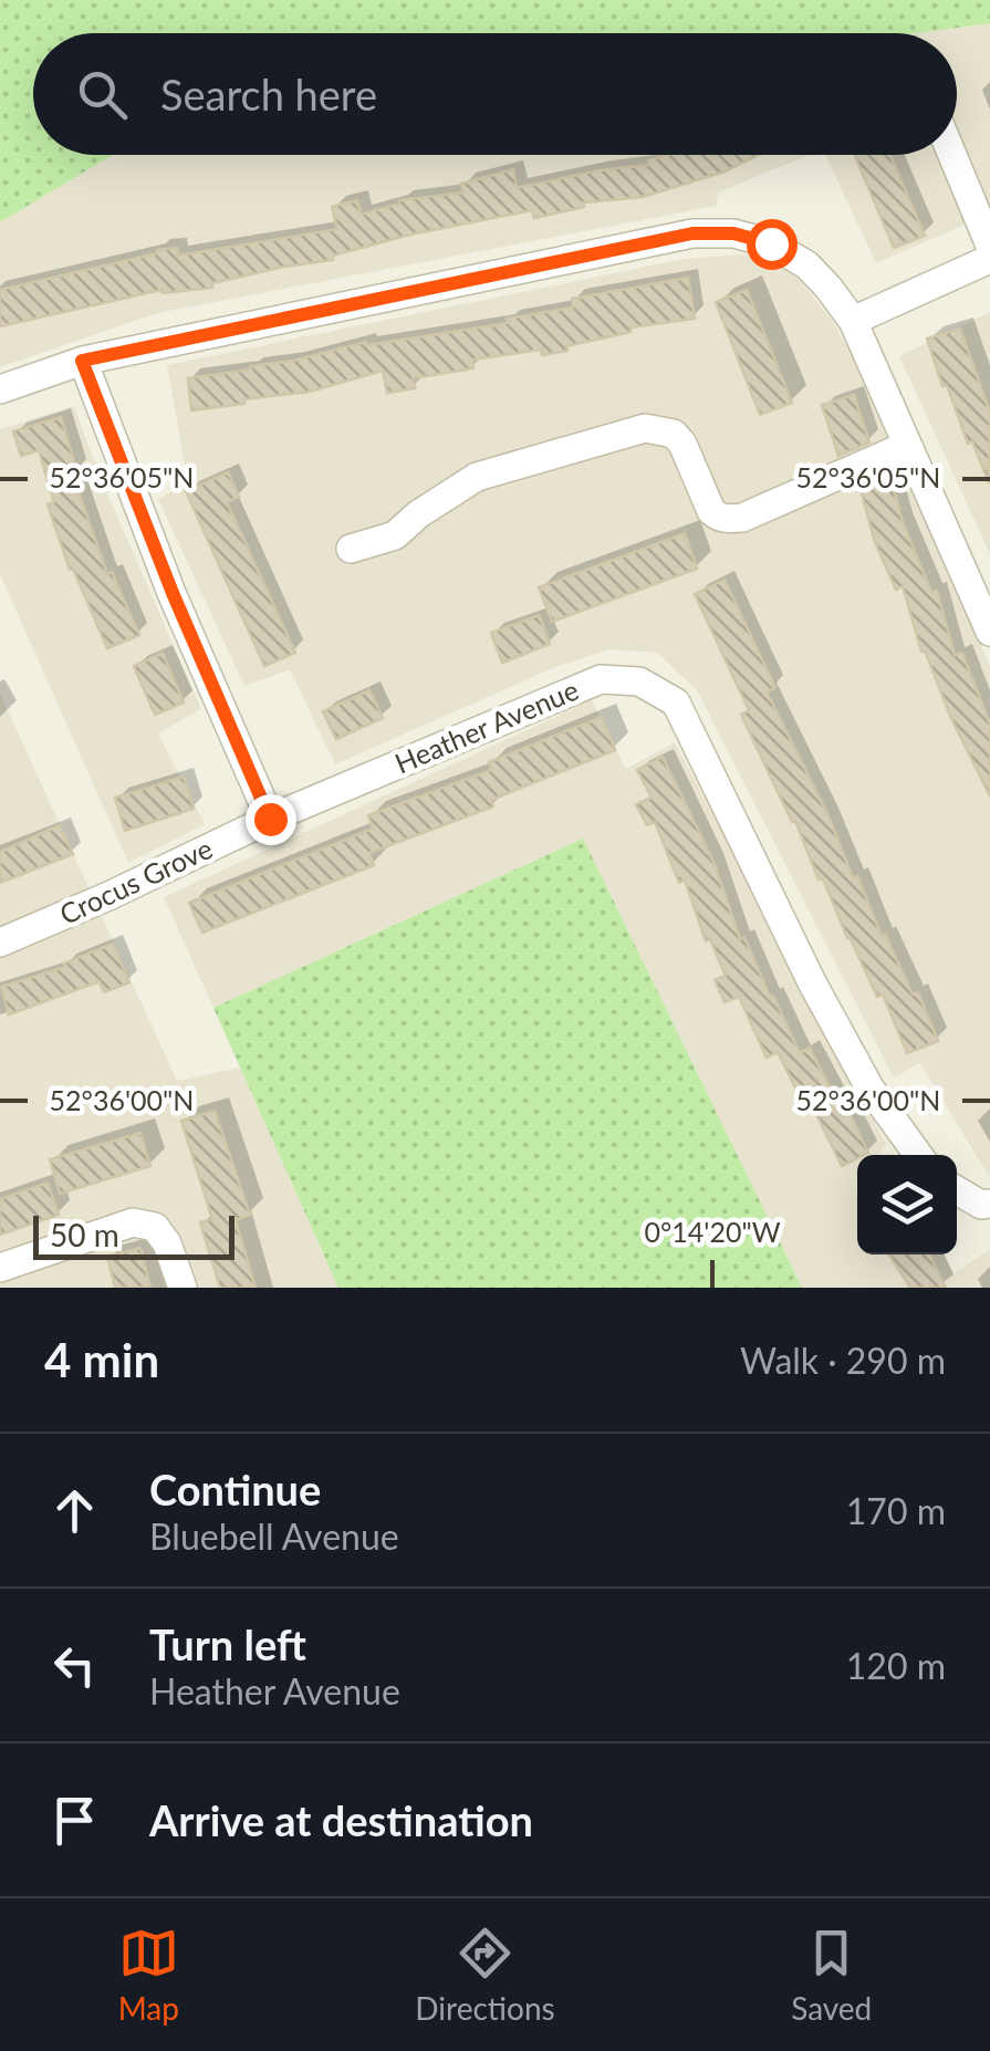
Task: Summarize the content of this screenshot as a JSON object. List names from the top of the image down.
{
  "streets": {
    "street": ["Heather Avenue", "Crocus Grove"]
  },
  "crossings": [
    ["Heather Avenue", "Crocus Grove"]
  ],
  "scale_bar": "50 m",
  "page": {
    "search": "Search here",
    "scale": "50 m",
    "heading": ["4 min", "Walk · 290 m"],
    "list": [
      ["Continue", "Bluebell Avenue", "170 m"],
      ["Turn left", "Heather Avenue", "120 m"],
      "Arrive at destination"
    ],
    "nav": ["Map", "Directions", "Saved"]
  },
  "coordinates": ["52°36'05\"N", "52°36'00\"N", "0°14'20\"W"]
}
